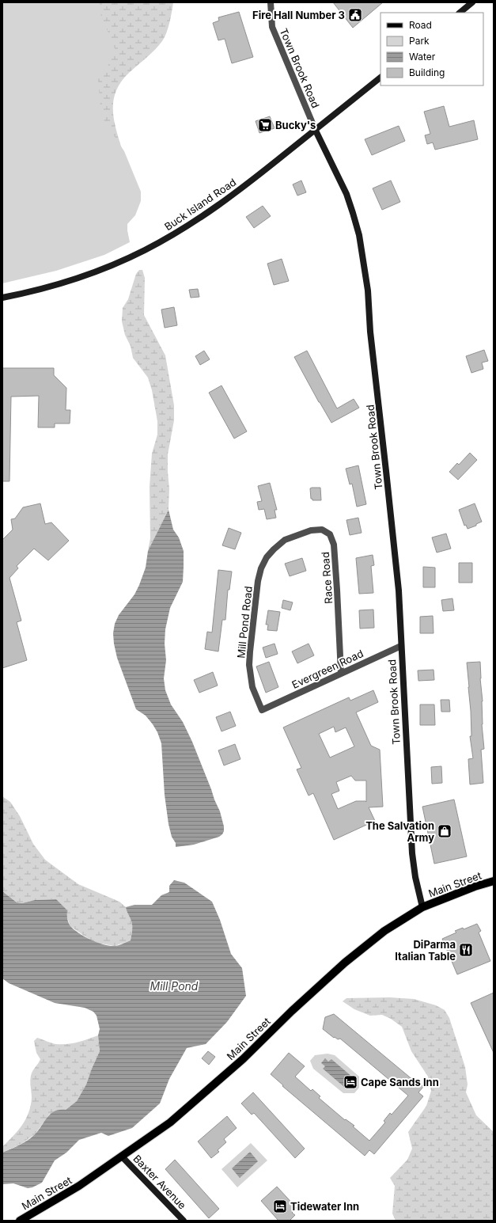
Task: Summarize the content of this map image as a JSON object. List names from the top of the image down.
{
  "streets": {
    "main road": [
      "Town Brook Road",
      "Buck Island Road",
      "Main Street",
      "Baxter Avenue"
    ],
    "street": ["Race Road", "Mill Pond Road", "Evergreen Road"]
  },
  "crossings": [
    ["Town Brook Road", "Buck Island Road"],
    ["Town Brook Road", "Evergreen Road"],
    ["Town Brook Road", "Main Street"],
    ["Race Road", "Mill Pond Road"],
    ["Race Road", "Evergreen Road"],
    ["Mill Pond Road", "Evergreen Road"],
    ["Main Street", "Baxter Avenue"]
  ],
  "water": ["Mill Pond"],
  "places": {
    "public building": ["Fire Hall Number 3"],
    "supermarket": ["Bucky's"],
    "shop": ["The Salvation Army"],
    "restaurant": ["DiParma Italian Table"],
    "hotel": ["Cape Sands Inn", "Tidewater Inn"]
  },
  "legend": [
    "Road",
    "Park",
    "Water",
    "Building"
  ]
}
